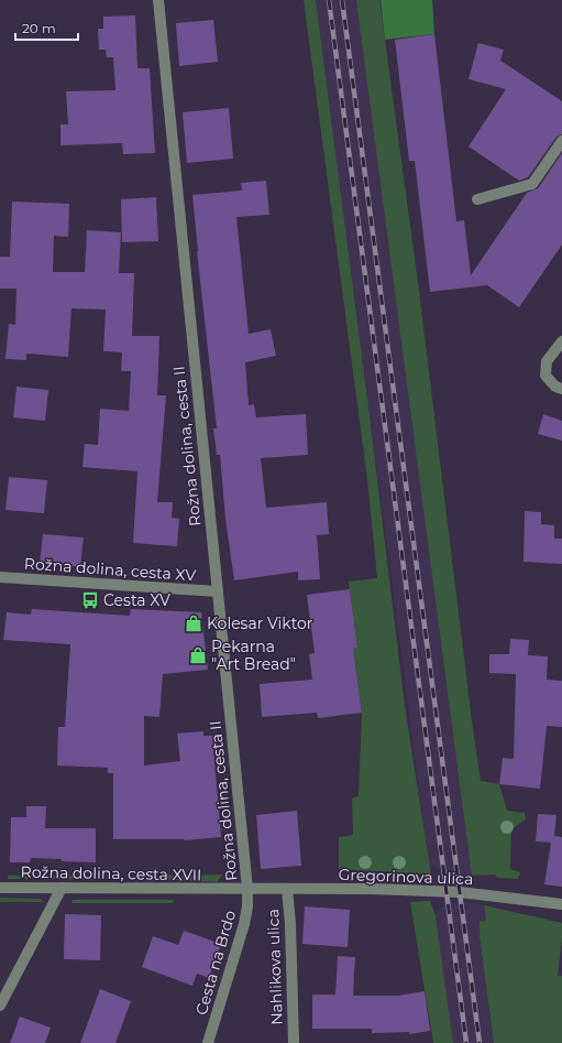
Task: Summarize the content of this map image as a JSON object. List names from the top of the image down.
{
  "streets": {
    "street": [
      "Rožna dolina, cesta II",
      "Rožna dolina, cesta XV",
      "Rožna dolina, cesta XVII",
      "Gregorinova ulica",
      "Cesta na Brdo",
      "Nahlikova ulica"
    ]
  },
  "crossings": [
    ["Rožna dolina, cesta II", "Rožna dolina, cesta XV"],
    ["Rožna dolina, cesta II", "Rožna dolina, cesta XVII"],
    ["Rožna dolina, cesta II", "Gregorinova ulica"],
    ["Rožna dolina, cesta II", "Cesta na Brdo"],
    ["Rožna dolina, cesta XVII", "Gregorinova ulica"],
    ["Rožna dolina, cesta XVII", "Cesta na Brdo"],
    ["Gregorinova ulica", "Cesta na Brdo"],
    ["Gregorinova ulica", "Nahlikova ulica"]
  ],
  "places": {
    "bus stop": ["Cesta XV"],
    "shop": ["Kolesar Viktor", "Pekarna \"Art Bread\""]
  },
  "scale_bar": "20 m"
}
